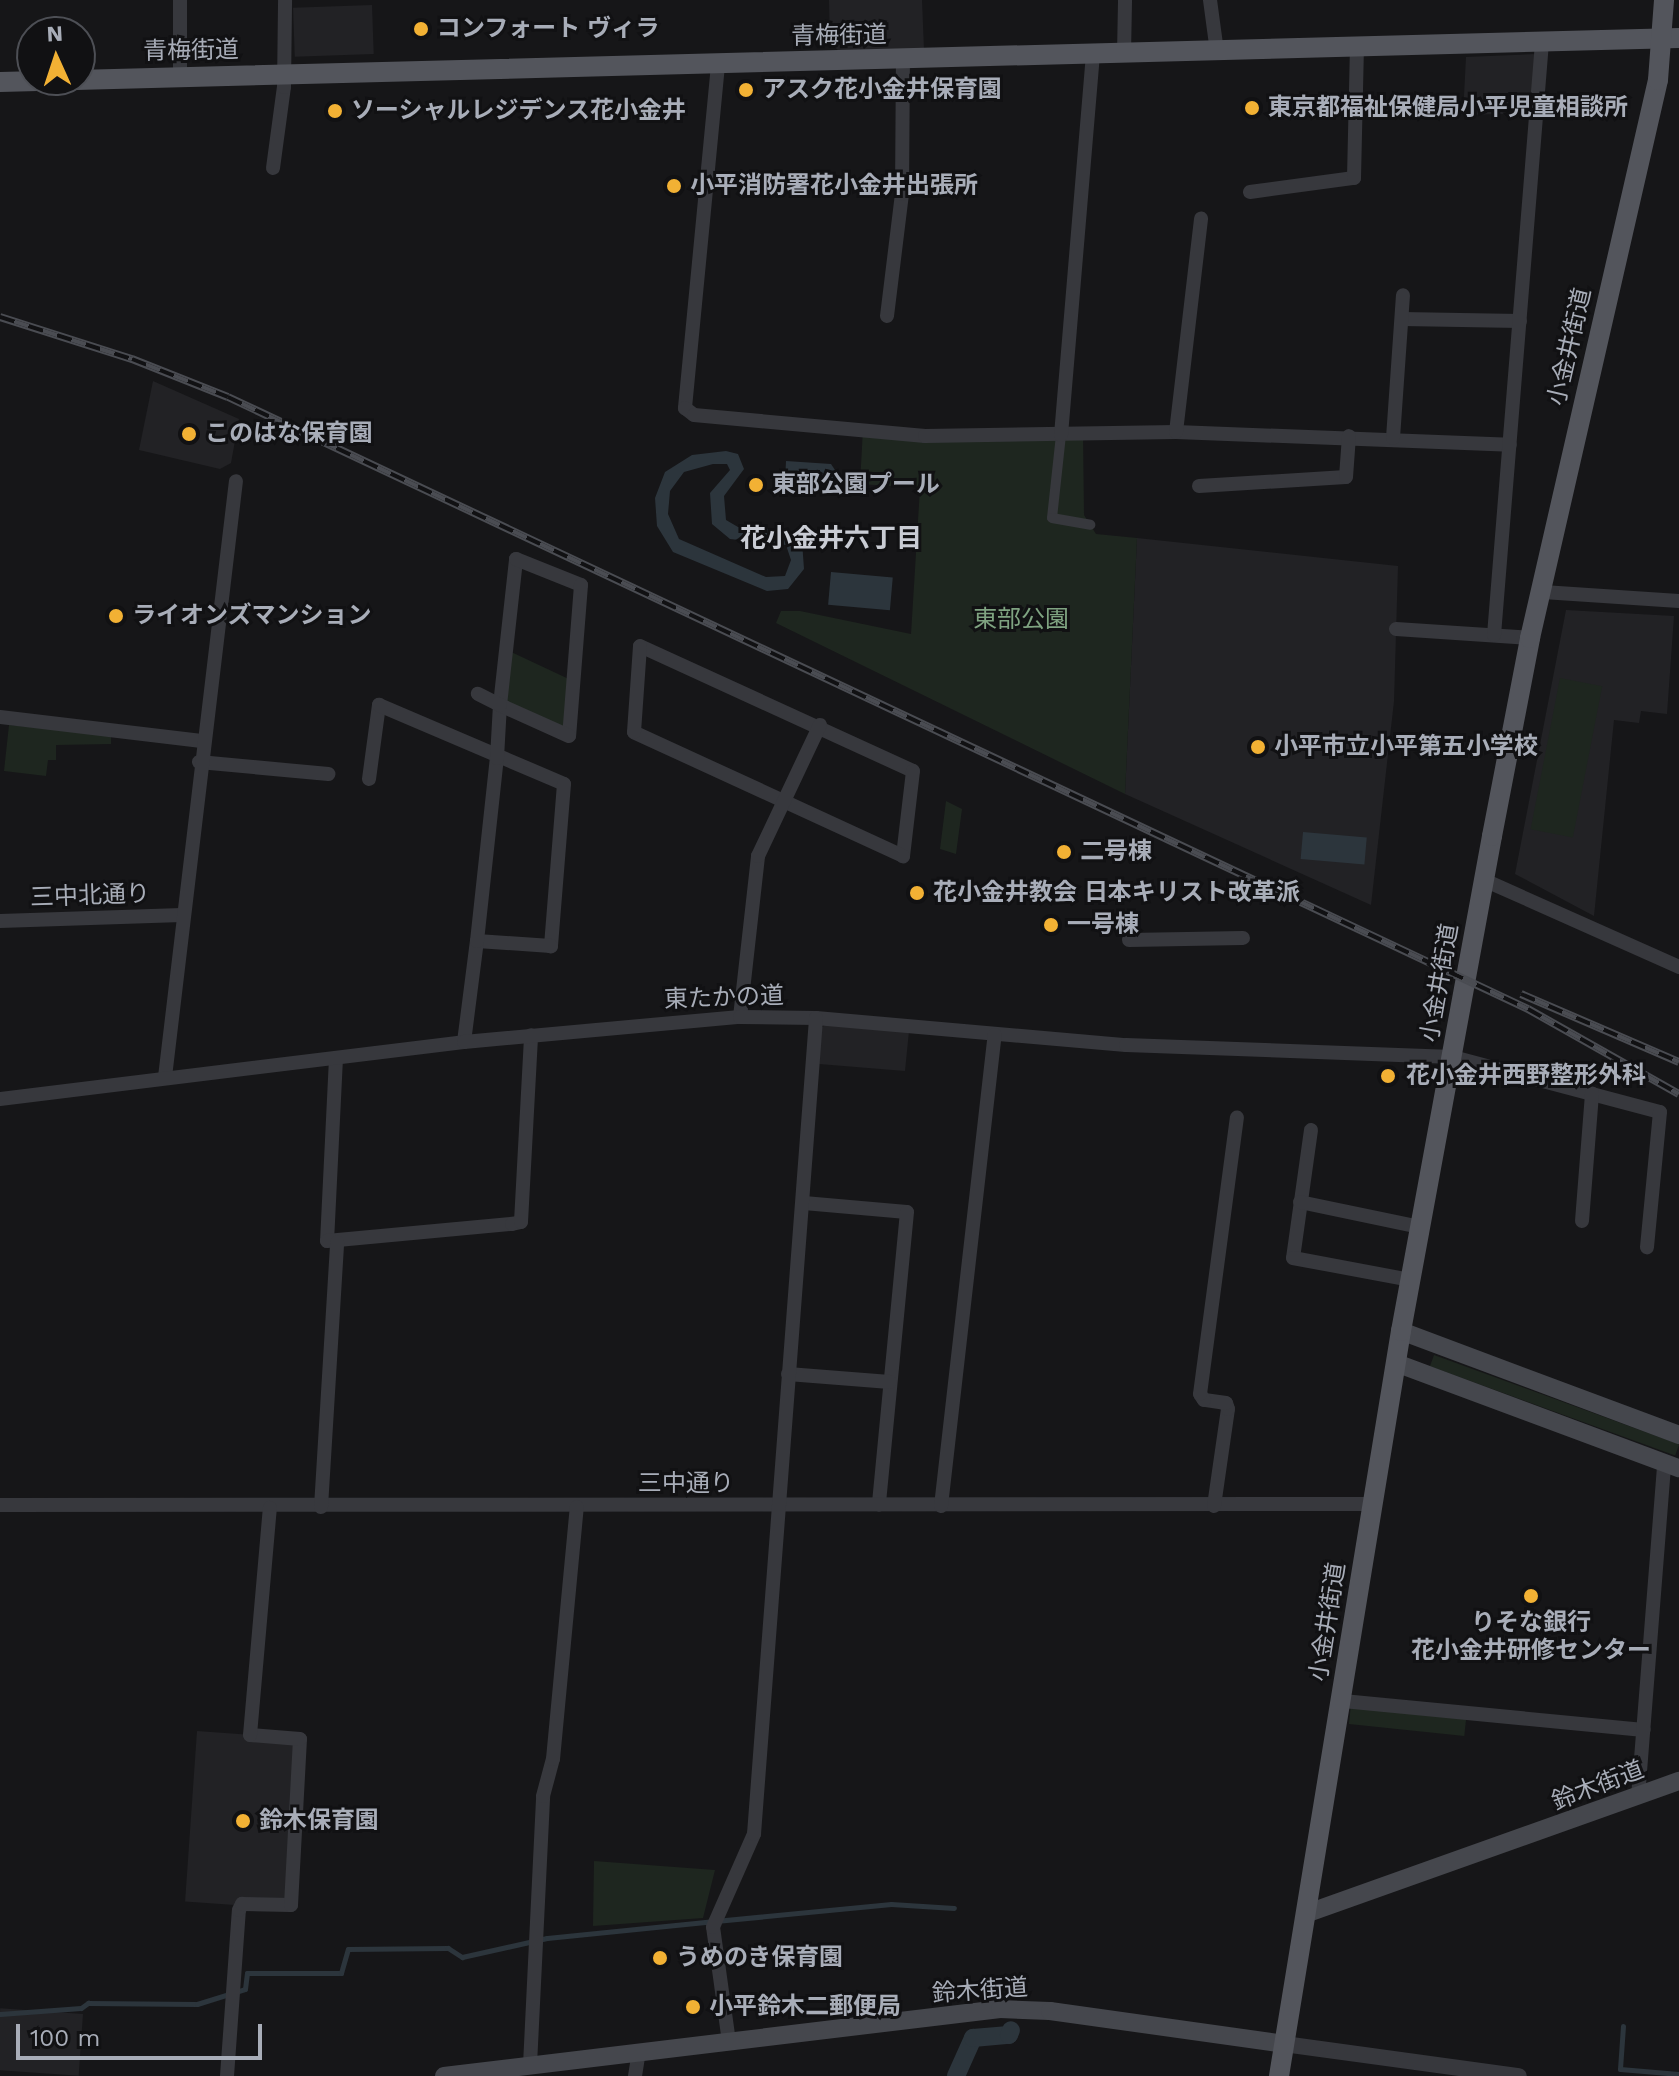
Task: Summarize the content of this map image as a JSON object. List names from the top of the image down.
{
  "streets": {
    "main road": ["青梅街道", "小金井街道", "鈴木街道"],
    "street": ["三中北通り", "東たかの道", "三中通り"]
  },
  "crossings": [
    ["青梅街道", "小金井街道"],
    ["小金井街道", "東たかの道"],
    ["小金井街道", "三中通り"],
    ["小金井街道", "鈴木街道"]
  ],
  "districts": ["花小金井六丁目"],
  "parks": ["東部公園"],
  "places": [
    "コンフォート ヴィラ",
    "アスク花小金井保育園",
    "東京都福祉保健局小平児童相談所",
    "ソーシャルレジデンス花小金井",
    "小平消防署花小金井出張所",
    "このはな保育園",
    "東部公園プール",
    "ライオンズマンション",
    "小平市立小平第五小学校",
    "二号棟",
    "花小金井教会 日本キリスト改革派",
    "一号棟",
    "花小金井西野整形外科",
    "りそな銀行 花小金井研修センター",
    "鈴木保育園",
    "うめのき保育園",
    "小平鈴木二郵便局"
  ],
  "scale_bar": "100 m",
  "north": "top"
}
